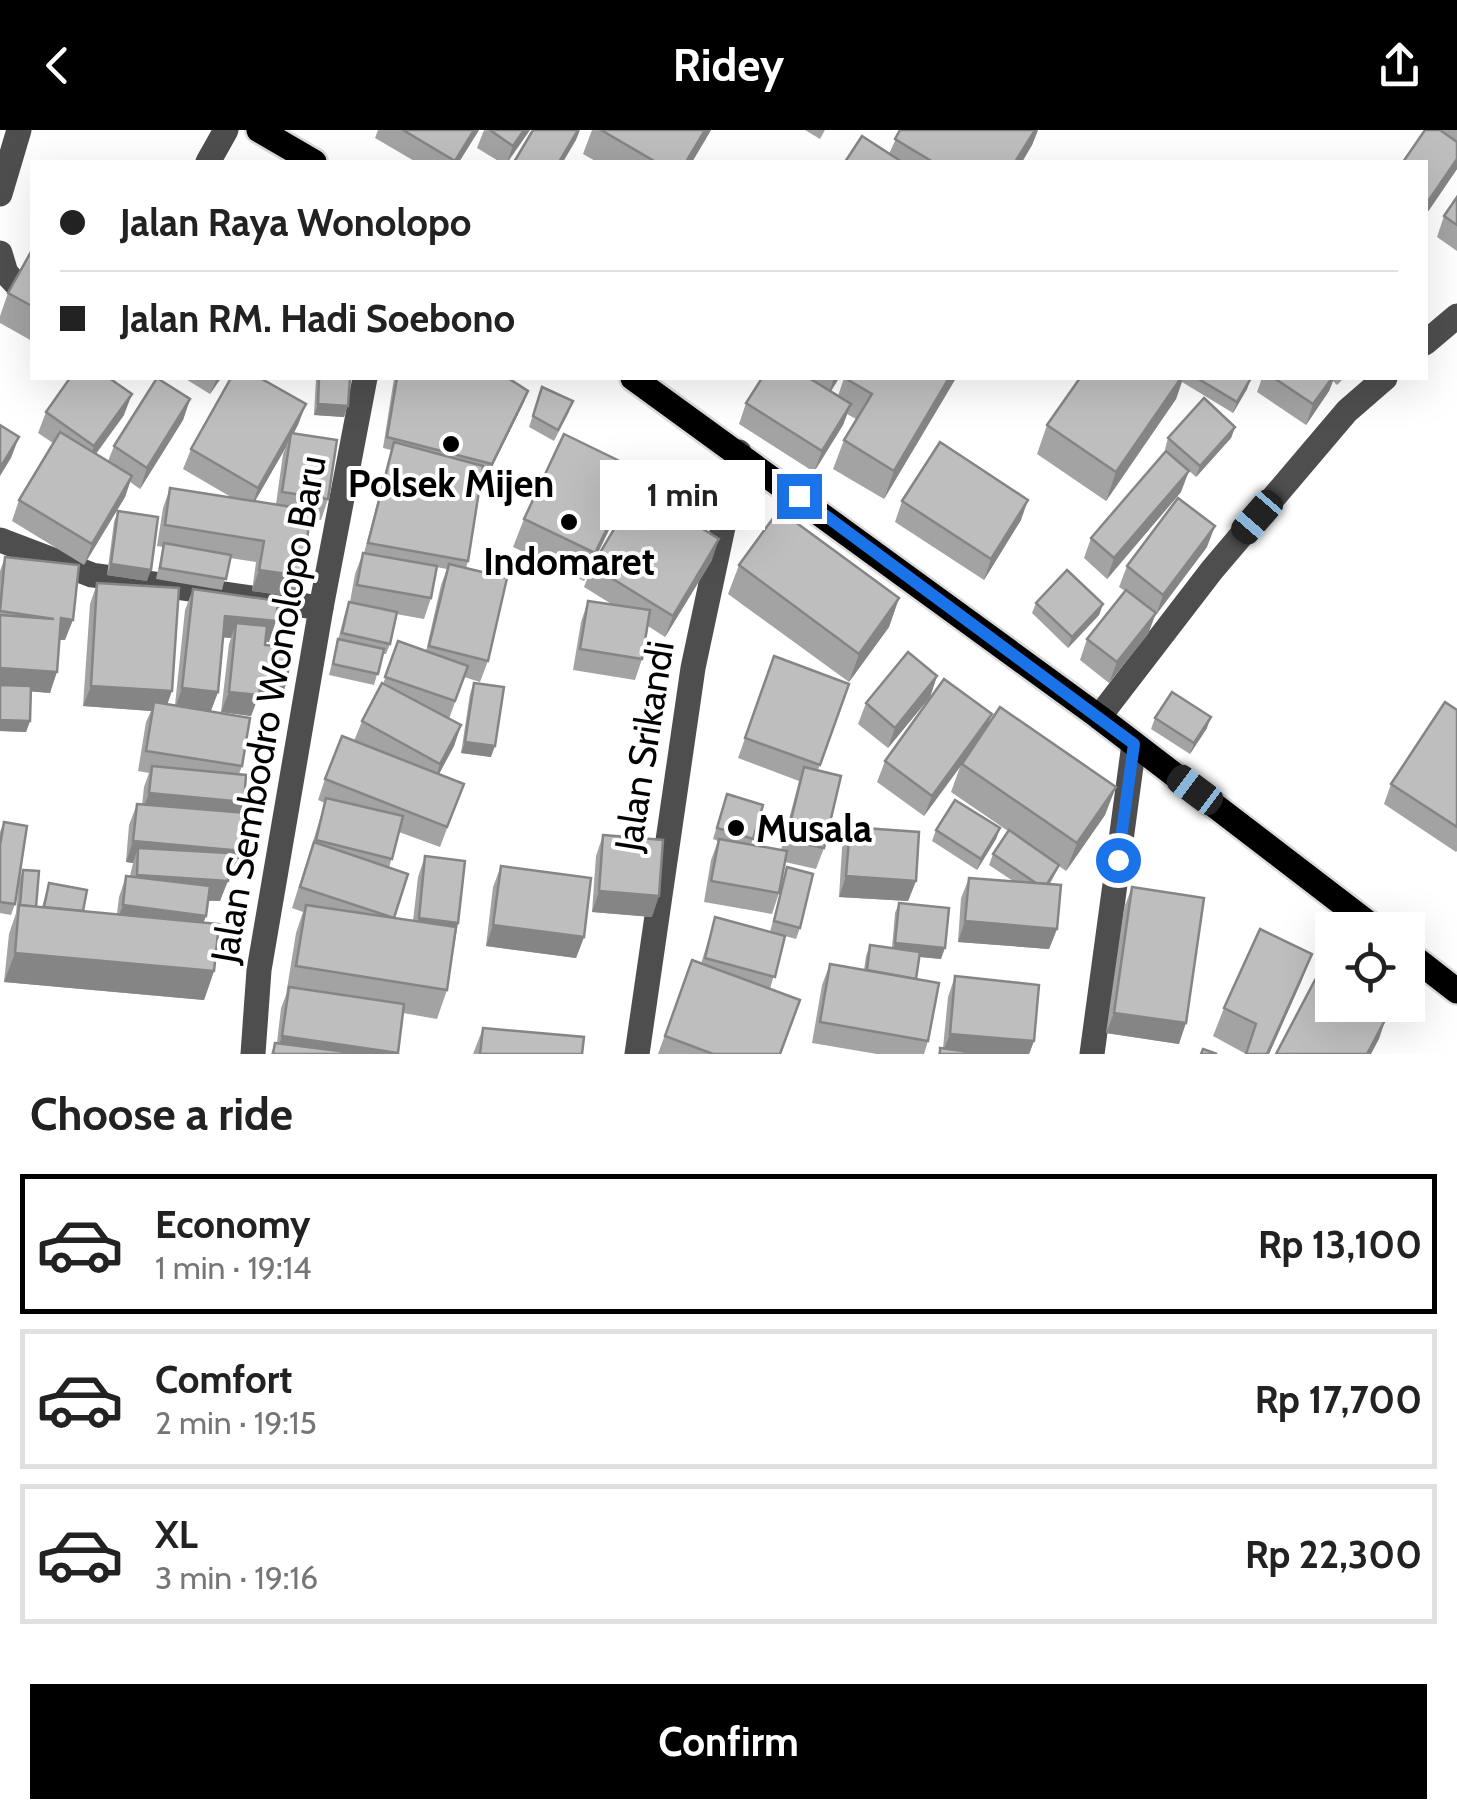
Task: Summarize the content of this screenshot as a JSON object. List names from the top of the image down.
{
  "streets": {
    "street": ["Jalan Sembodro Wonolopo Baru", "Jalan Srikandi"]
  },
  "places": ["Polsek Mijen", "Indomaret", "Musala"],
  "page": {
    "header": "Ridey",
    "banner": ["Jalan Raya Wonolopo", "Jalan RM. Hadi Soebono"],
    "bubble": "1 min",
    "heading": "Choose a ride",
    "list": [
      {
        "name": "Economy",
        "note": "1 min · 19:14",
        "value": "Rp 13,100"
      },
      {
        "name": "Comfort",
        "note": "2 min · 19:15",
        "value": "Rp 17,700"
      },
      {
        "name": "XL",
        "note": "3 min · 19:16",
        "value": "Rp 22,300"
      }
    ],
    "buttons": "Confirm"
  }
}
